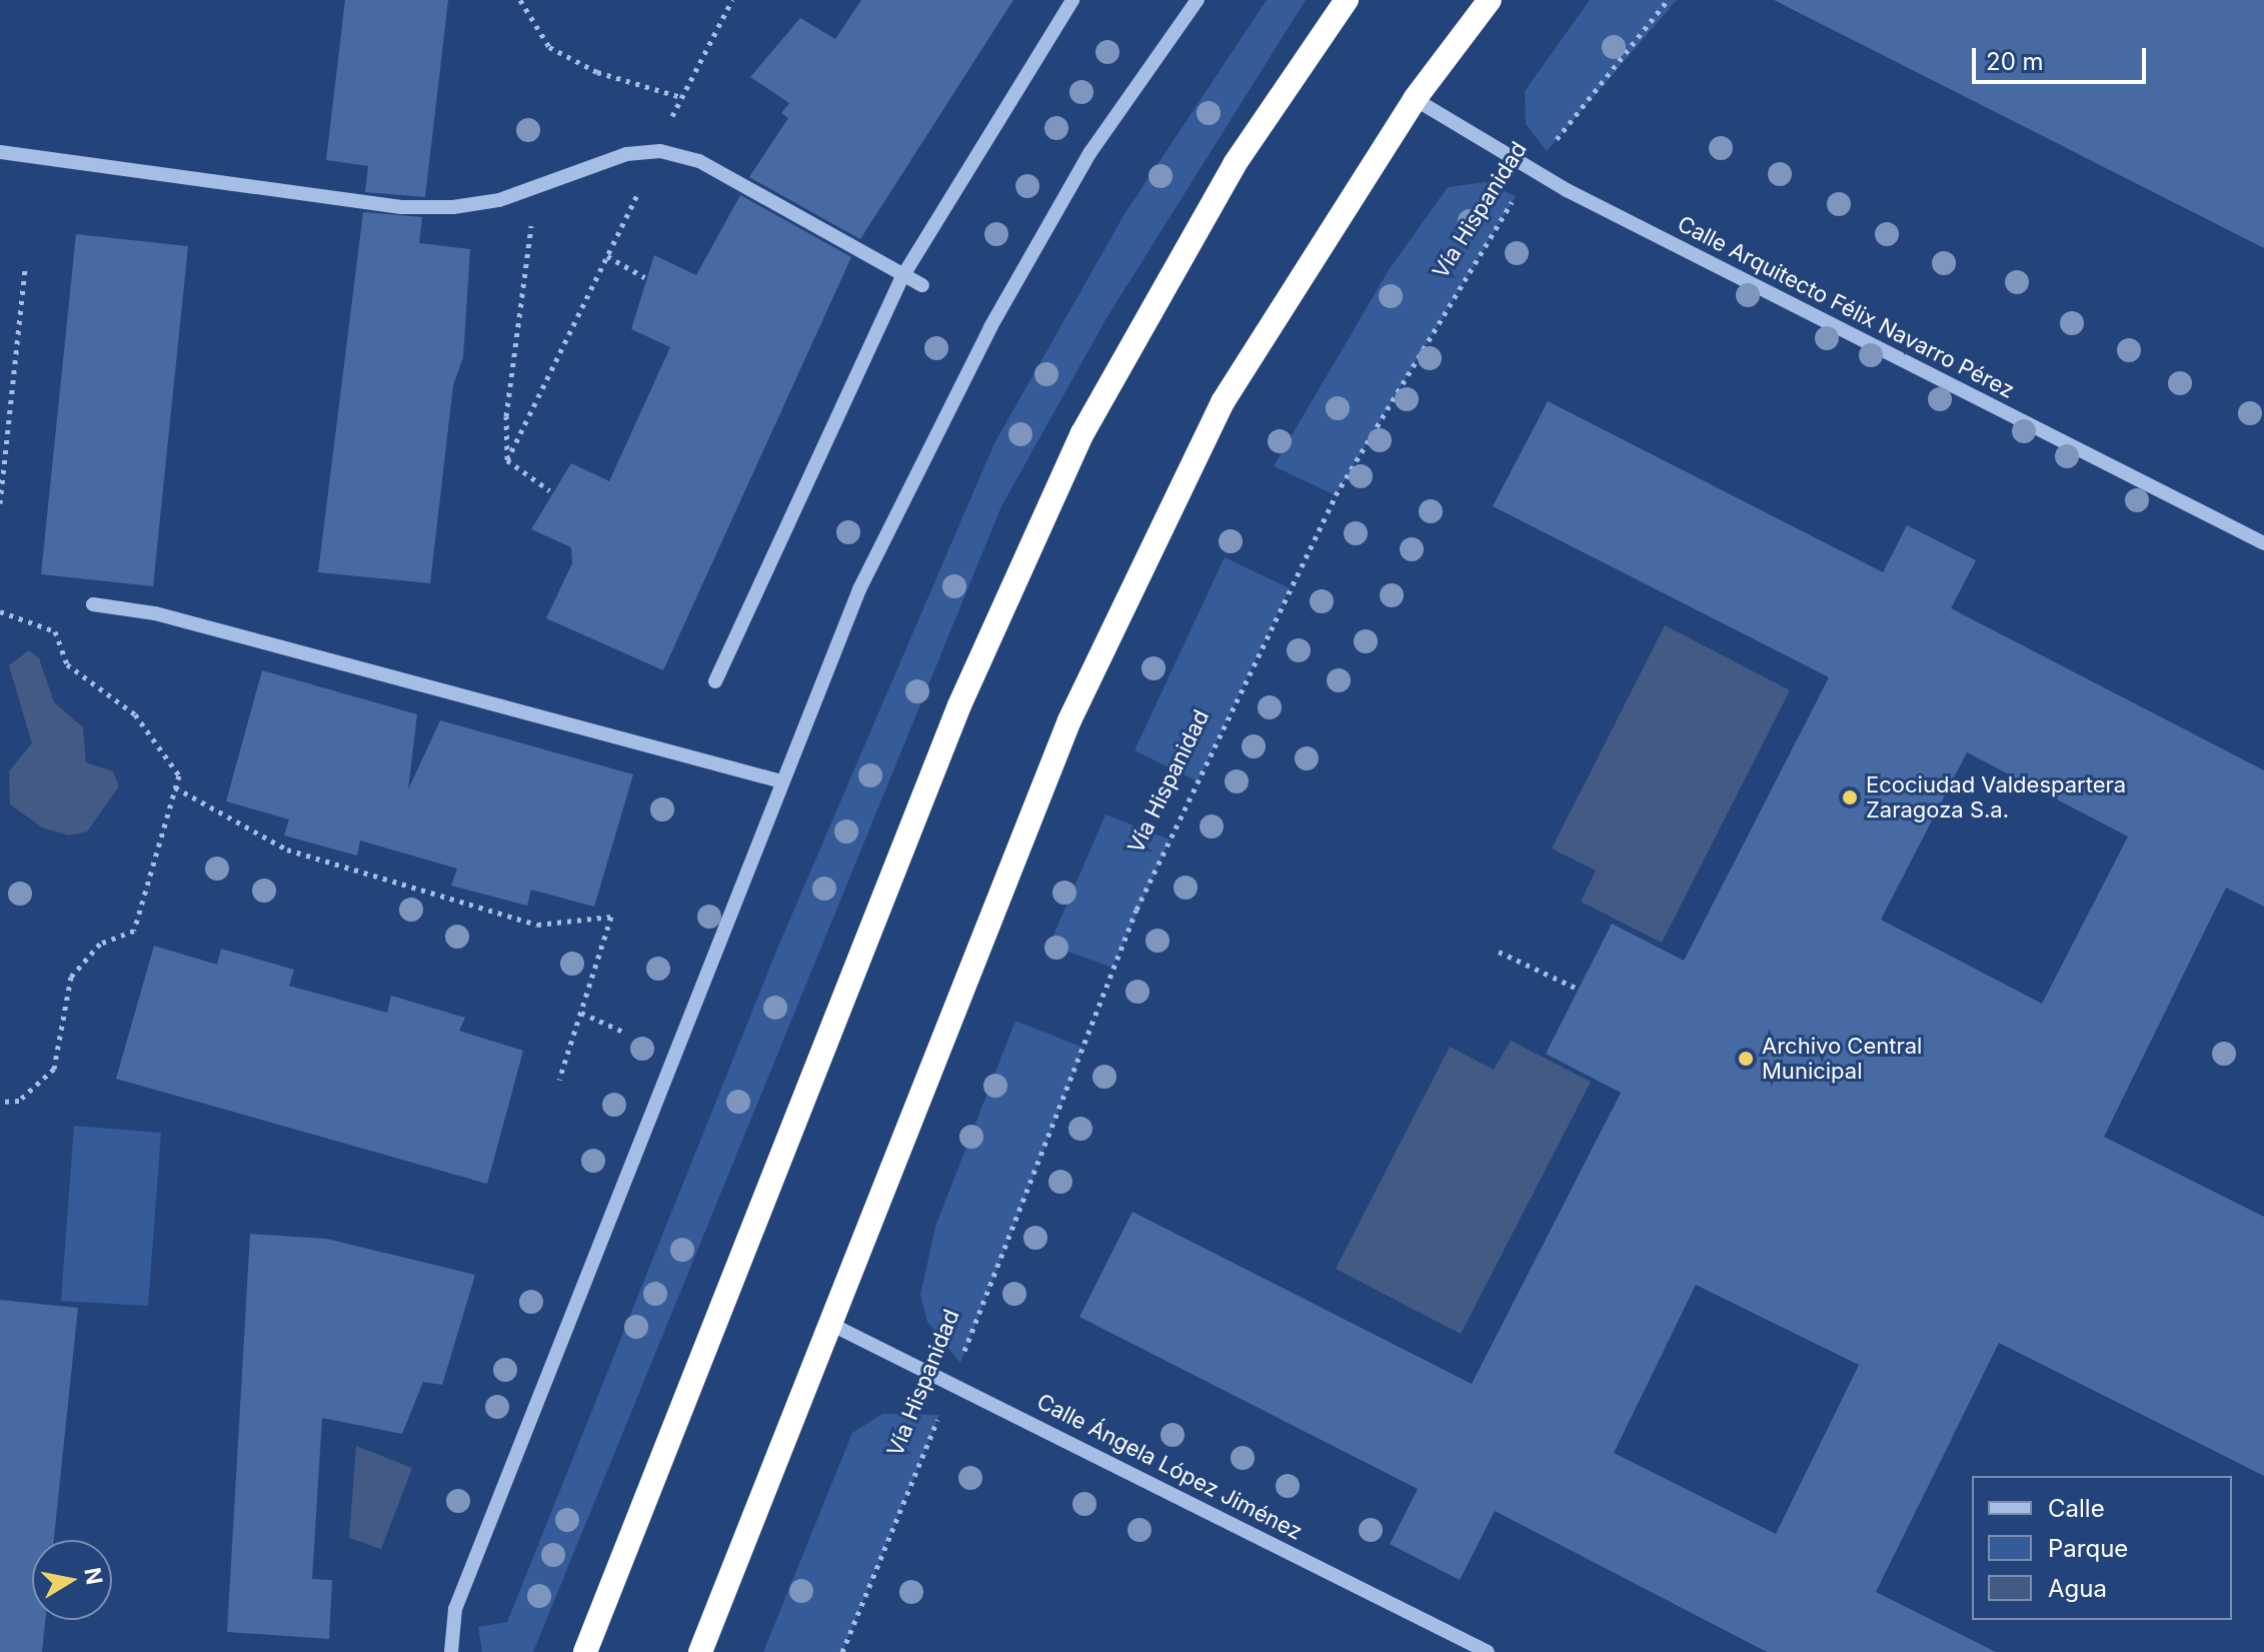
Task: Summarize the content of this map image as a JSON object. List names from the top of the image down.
{
  "streets": {
    "street": ["Calle Arquitecto Félix Navarro Pérez", "Calle Ángela López Jiménez"],
    "path": ["Vía Hispanidad"]
  },
  "crossings": [
    ["Vía Hispanidad", "Calle Arquitecto Félix Navarro Pérez"],
    ["Vía Hispanidad", "Calle Ángela López Jiménez"]
  ],
  "places": ["Ecociudad Valdespartera Zaragoza S.a.", "Archivo Central Municipal"],
  "legend": ["Calle", "Parque", "Agua"],
  "scale_bar": "20 m",
  "north": "right"
}
